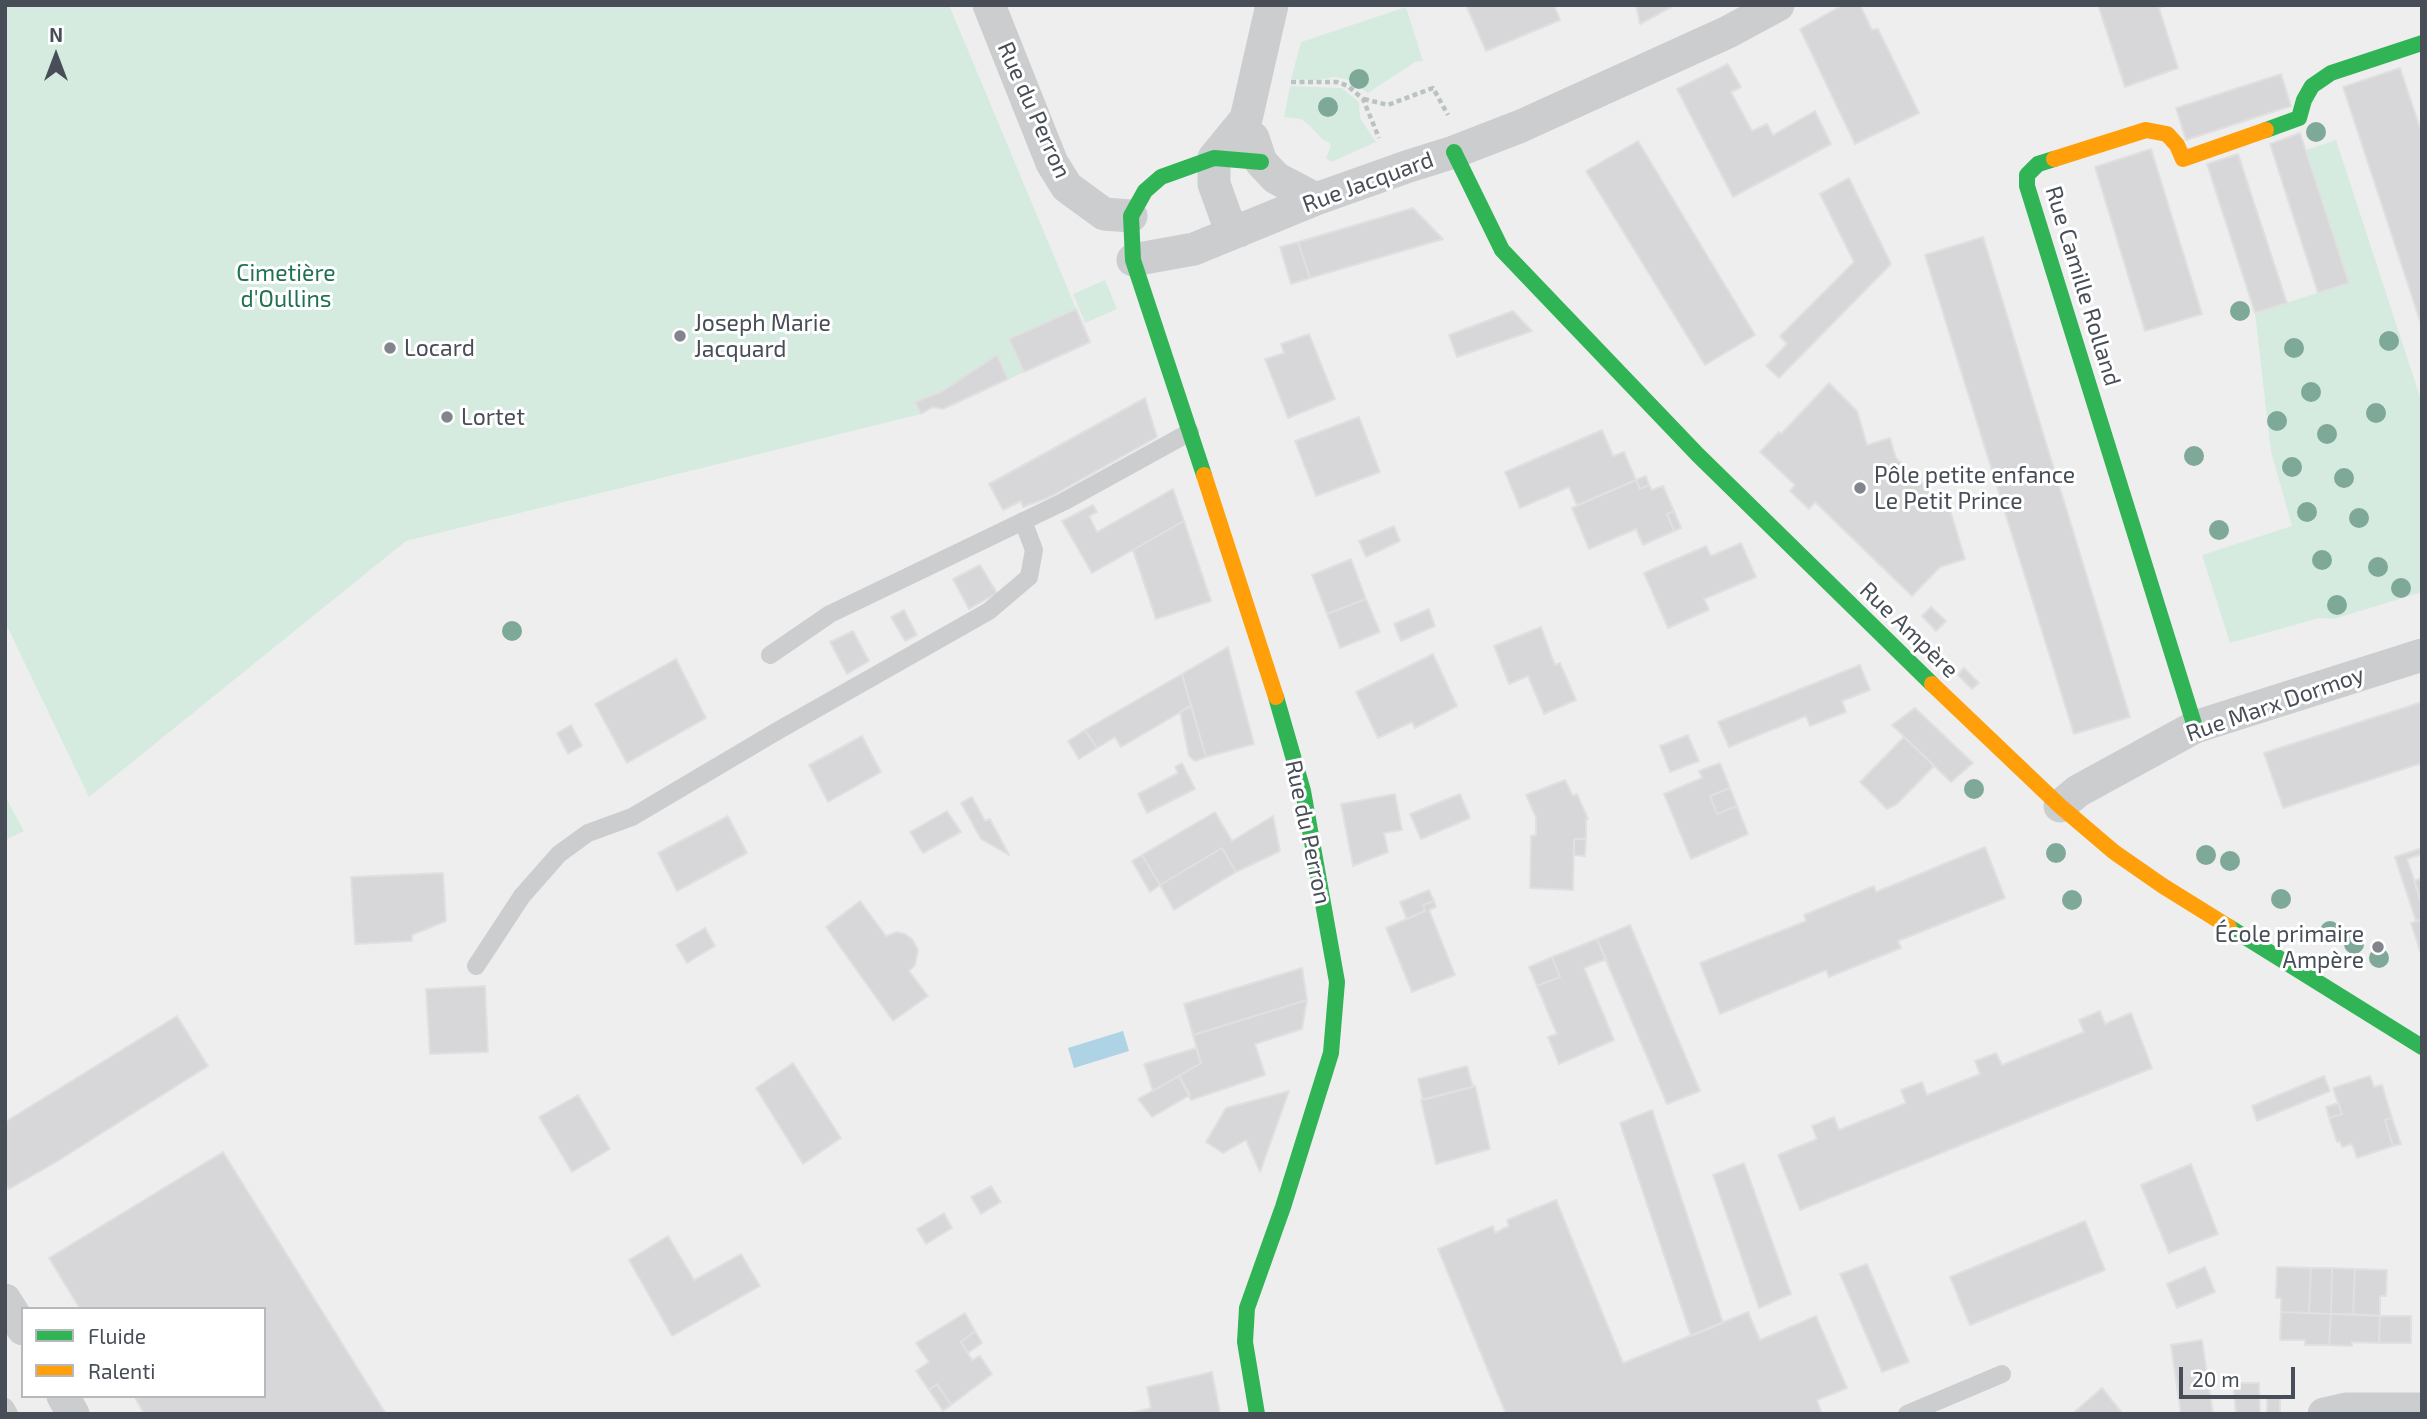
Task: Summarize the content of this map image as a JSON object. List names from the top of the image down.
{
  "streets": {
    "street": [
      "Rue du Perron",
      "Rue Jacquard",
      "Rue Camille Rolland",
      "Rue Ampère",
      "Rue Marx Dormoy"
    ]
  },
  "crossings": [
    ["Rue du Perron", "Rue Jacquard"],
    ["Rue Jacquard", "Rue Ampère"],
    ["Rue Camille Rolland", "Rue Marx Dormoy"],
    ["Rue Ampère", "Rue Marx Dormoy"]
  ],
  "parks": ["Cimetière d'Oullins"],
  "places": [
    "Joseph Marie Jacquard",
    "Locard",
    "Lortet",
    "Pôle petite enfance Le Petit Prince",
    "École primaire Ampère"
  ],
  "legend": ["Fluide", "Ralenti"],
  "scale_bar": "20 m",
  "north": "top"
}
